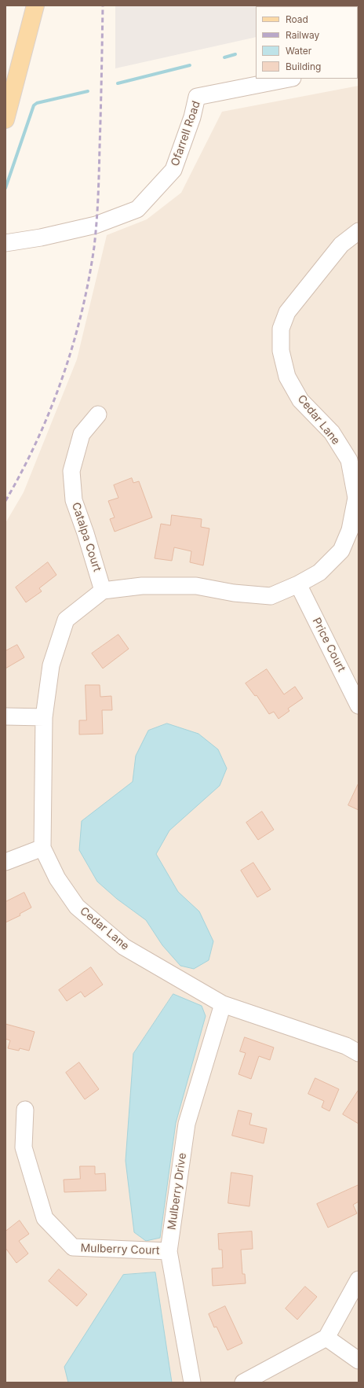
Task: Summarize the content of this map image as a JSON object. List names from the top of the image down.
{
  "streets": {
    "street": [
      "Ofarrell Road",
      "Cedar Lane",
      "Catalpa Court",
      "Price Court",
      "Mulberry Drive",
      "Mulberry Court"
    ]
  },
  "crossings": [
    ["Cedar Lane", "Catalpa Court"],
    ["Cedar Lane", "Price Court"],
    ["Cedar Lane", "Mulberry Drive"],
    ["Mulberry Drive", "Mulberry Court"]
  ],
  "legend": [
    "Road",
    "Railway",
    "Water",
    "Building"
  ]
}
